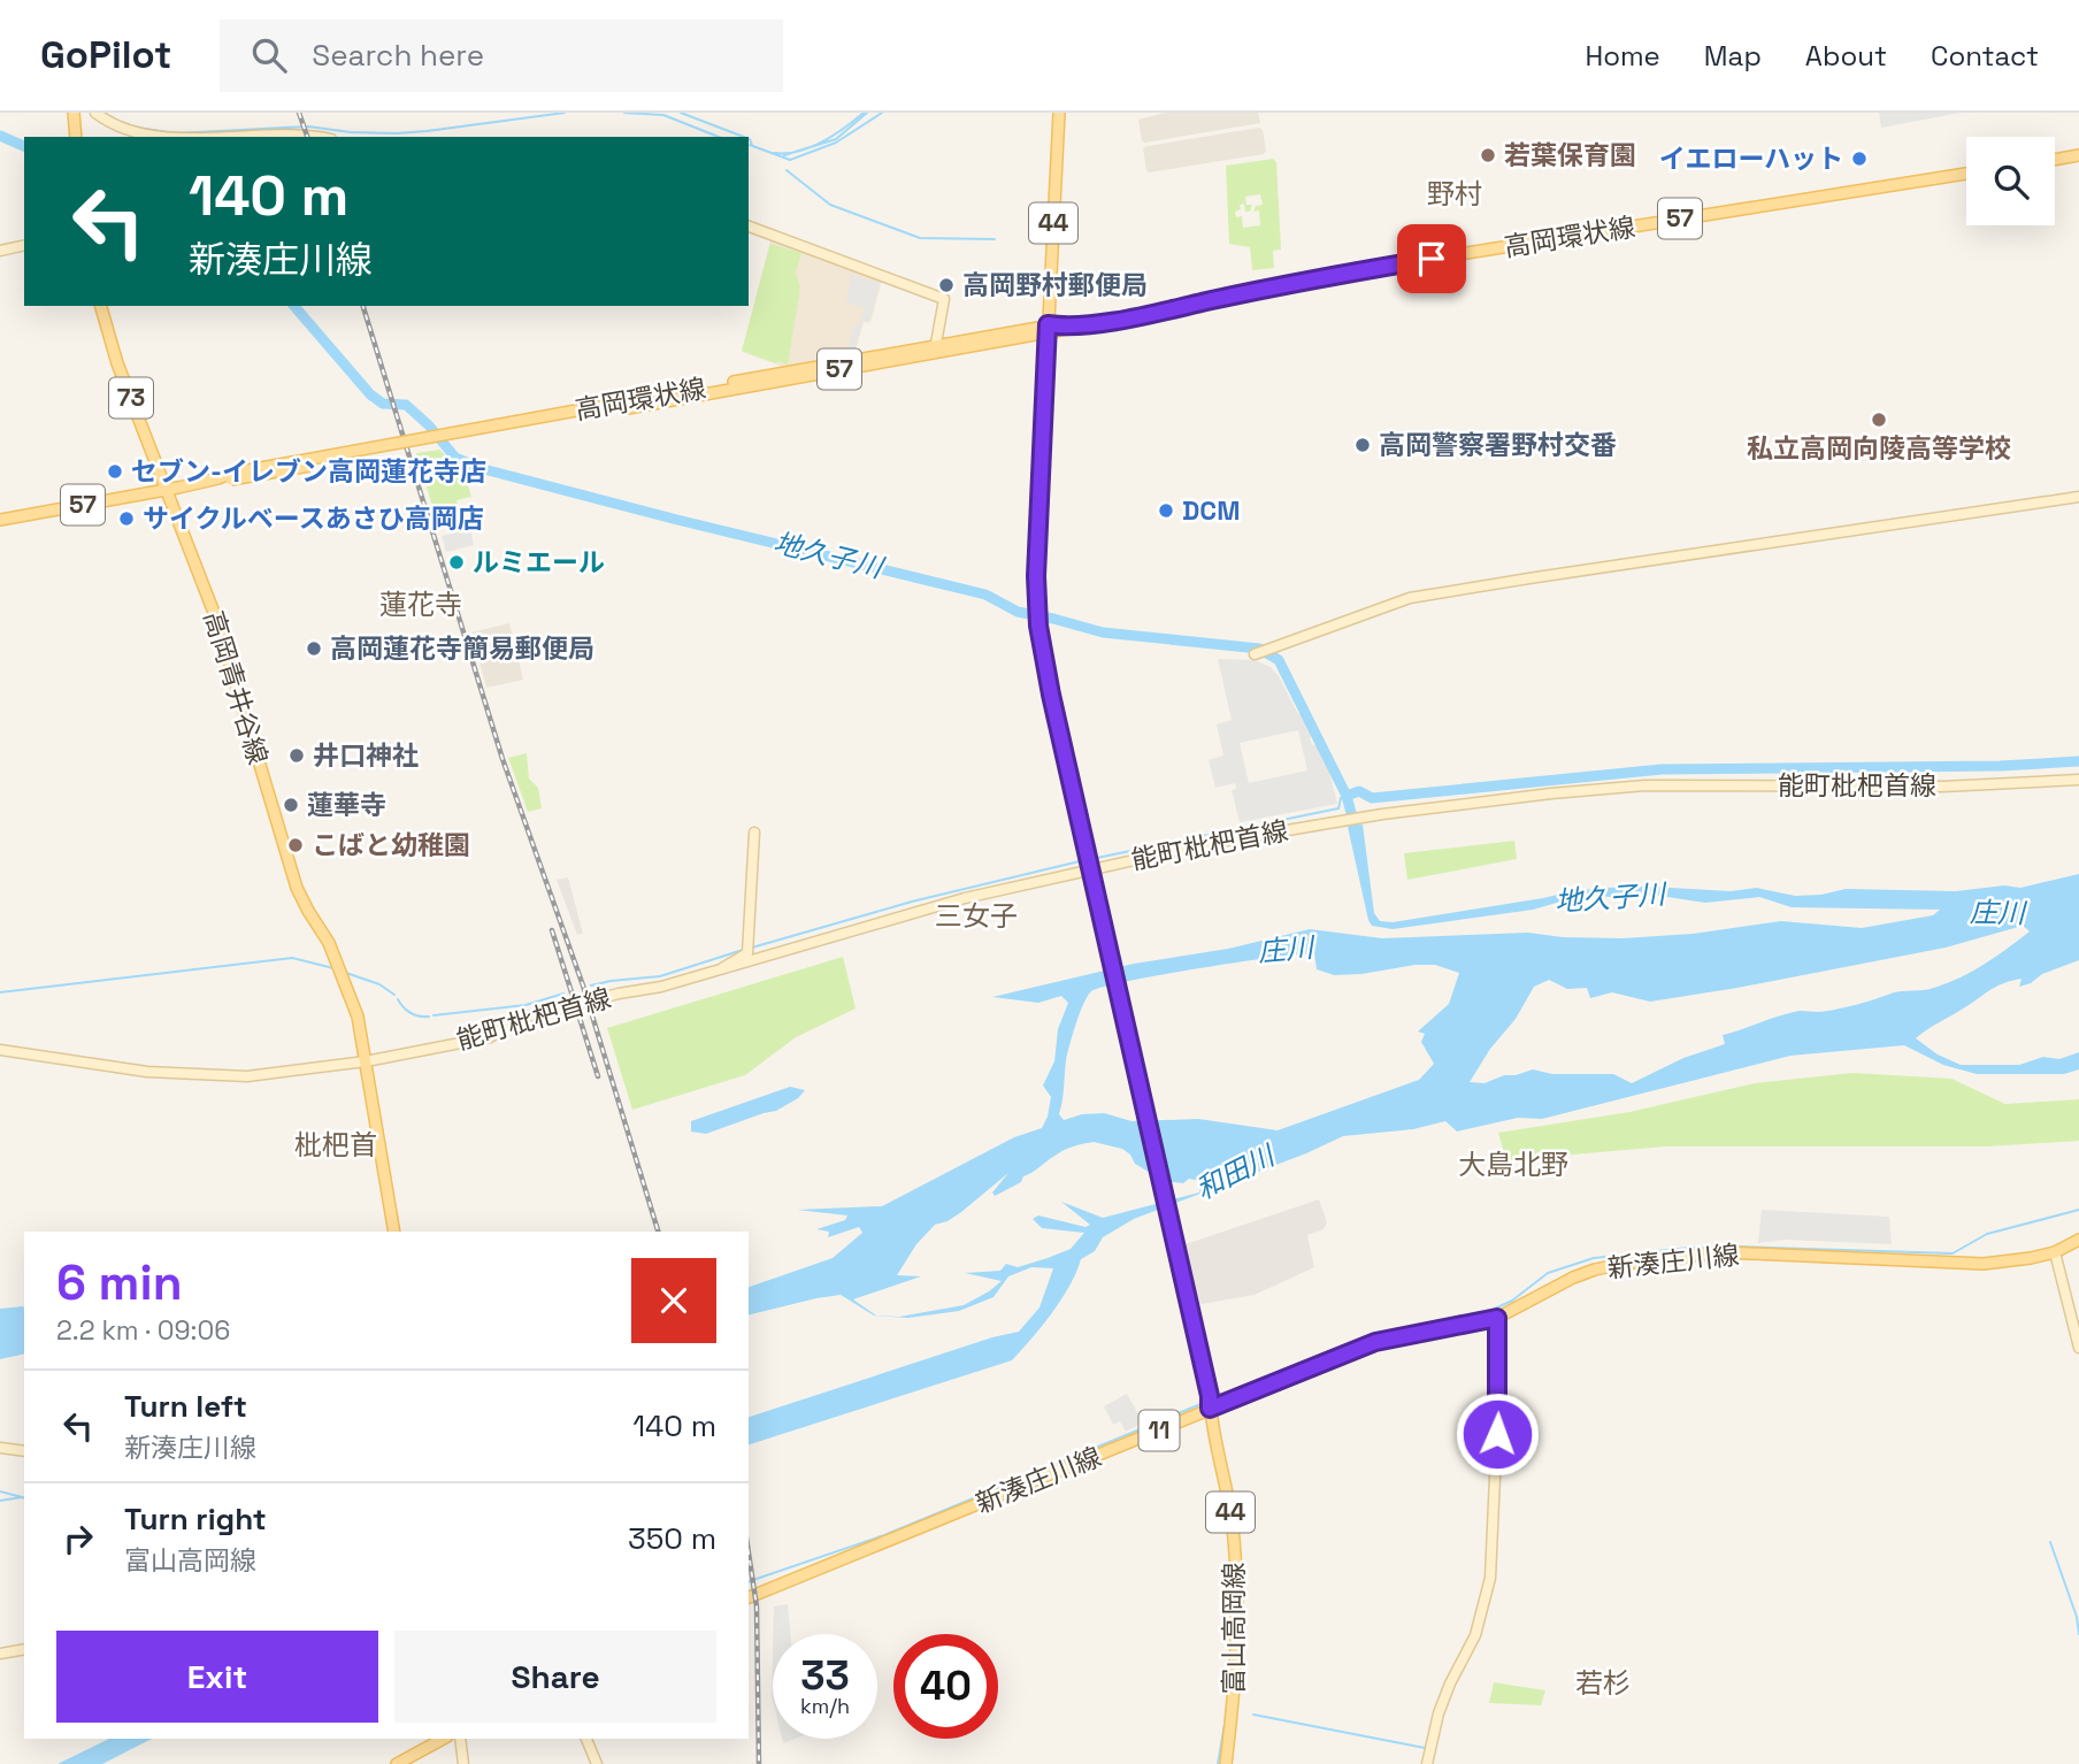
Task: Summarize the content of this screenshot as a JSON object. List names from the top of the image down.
{
  "streets": {
    "main road": [
      "57",
      "44",
      "高岡環状線",
      "73",
      "高岡青井谷線",
      "新湊庄川線",
      "11",
      "富山高岡線"
    ],
    "street": ["能町枇杷首線"]
  },
  "crossings": [
    ["高岡環状線", "高岡青井谷線"],
    ["高岡環状線", "富山高岡線"],
    ["73", "高岡青井谷線"],
    ["73", "能町枇杷首線"],
    ["高岡青井谷線", "能町枇杷首線"],
    ["能町枇杷首線", "富山高岡線"],
    ["新湊庄川線", "富山高岡線"]
  ],
  "districts": [
    "野村",
    "蓮花寺",
    "三女子",
    "枇杷首",
    "大島北野",
    "若杉"
  ],
  "water": ["地久子川", "庄川", "和田川"],
  "places": [
    "若葉保育園",
    "イエローハット",
    "高岡野村郵便局",
    "私立高岡向陵高等学校",
    "高岡警察署野村交番",
    "セブン-イレブン高岡蓮花寺店",
    "DCM",
    "サイクルベースあさひ高岡店",
    "ルミエール",
    "高岡蓮花寺簡易郵便局",
    "井口神社",
    "蓮華寺",
    "こばと幼稚園"
  ],
  "page": {
    "header": "GoPilot",
    "search": "Search here",
    "nav": [
      "Home",
      "Map",
      "About",
      "Contact"
    ],
    "turn": ["140 m", "新湊庄川線"],
    "heading": ["6 min", "2.2 km · 09:06"],
    "list": [
      {
        "name": "Turn left",
        "note": "新湊庄川線",
        "value": "140 m"
      },
      {
        "name": "Turn right",
        "note": "富山高岡線",
        "value": "350 m"
      }
    ],
    "buttons": ["Exit", "Share"],
    "speed": "33 km/h",
    "limit": "40"
  }
}
